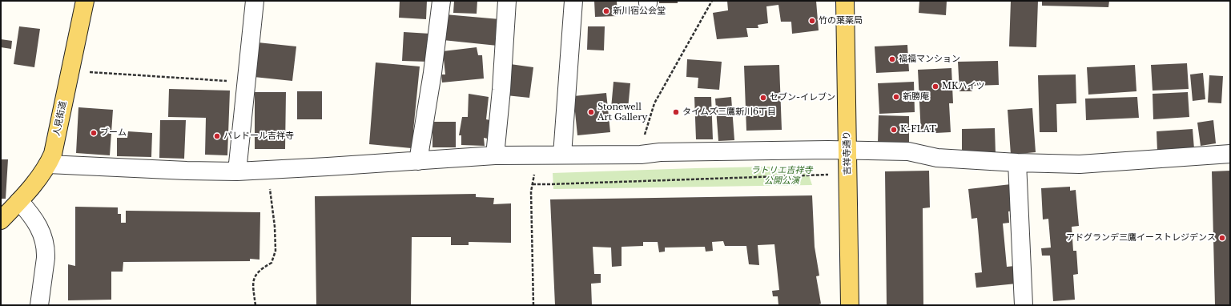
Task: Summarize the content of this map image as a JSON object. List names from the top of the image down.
{
  "streets": {
    "main road": ["人見街道", "吉祥寺通り"]
  },
  "parks": ["ラトリエ吉祥寺 公開公演"],
  "places": [
    "新川宿公会堂",
    "竹の葉薬局",
    "福福マンション",
    "MKハイツ",
    "新勝庵",
    "セブン-イレブン",
    "Stonewell Art Gallery",
    "タイムズ三鷹新川6丁目",
    "K-FLAT",
    "ブーム",
    "パレドール吉祥寺",
    "アドグランデ三鷹イーストレジデンス"
  ]
}
